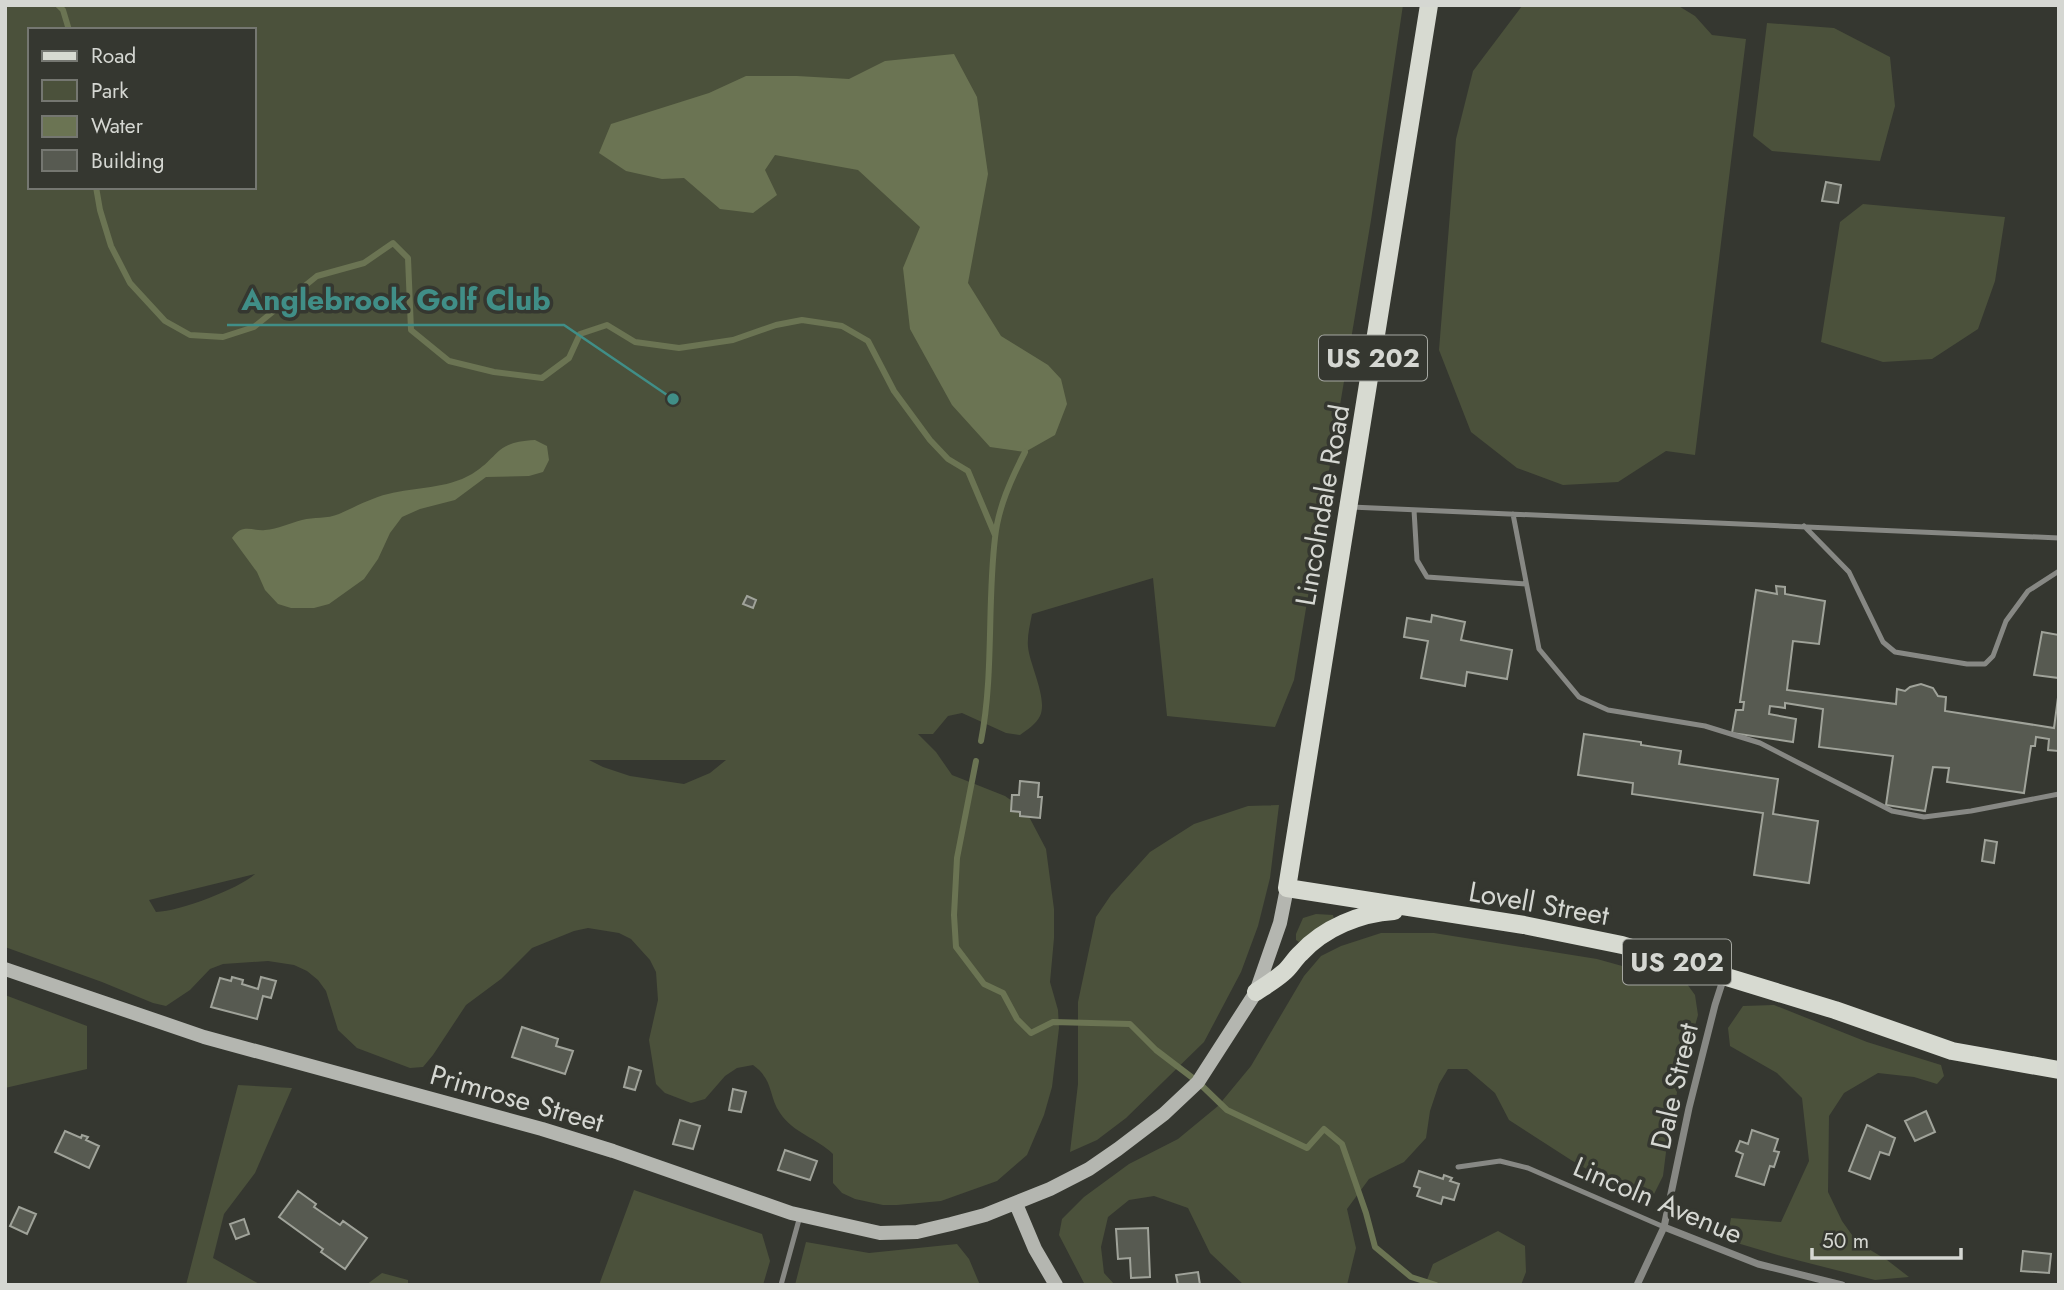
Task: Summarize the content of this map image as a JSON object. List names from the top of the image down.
{
  "streets": {
    "main road": [
      "US 202",
      "Lincolndale Road",
      "Lovell Street",
      "Primrose Street"
    ],
    "street": ["Dale Street", "Lincoln Avenue"]
  },
  "crossings": [
    ["Lincolndale Road", "Lovell Street"],
    ["Lincolndale Road", "Primrose Street"],
    ["Lovell Street", "Dale Street"],
    ["Lovell Street", "Primrose Street"],
    ["Dale Street", "Lincoln Avenue"]
  ],
  "places": ["Anglebrook Golf Club"],
  "legend": [
    "Road",
    "Park",
    "Water",
    "Building"
  ],
  "scale_bar": "50 m"
}
